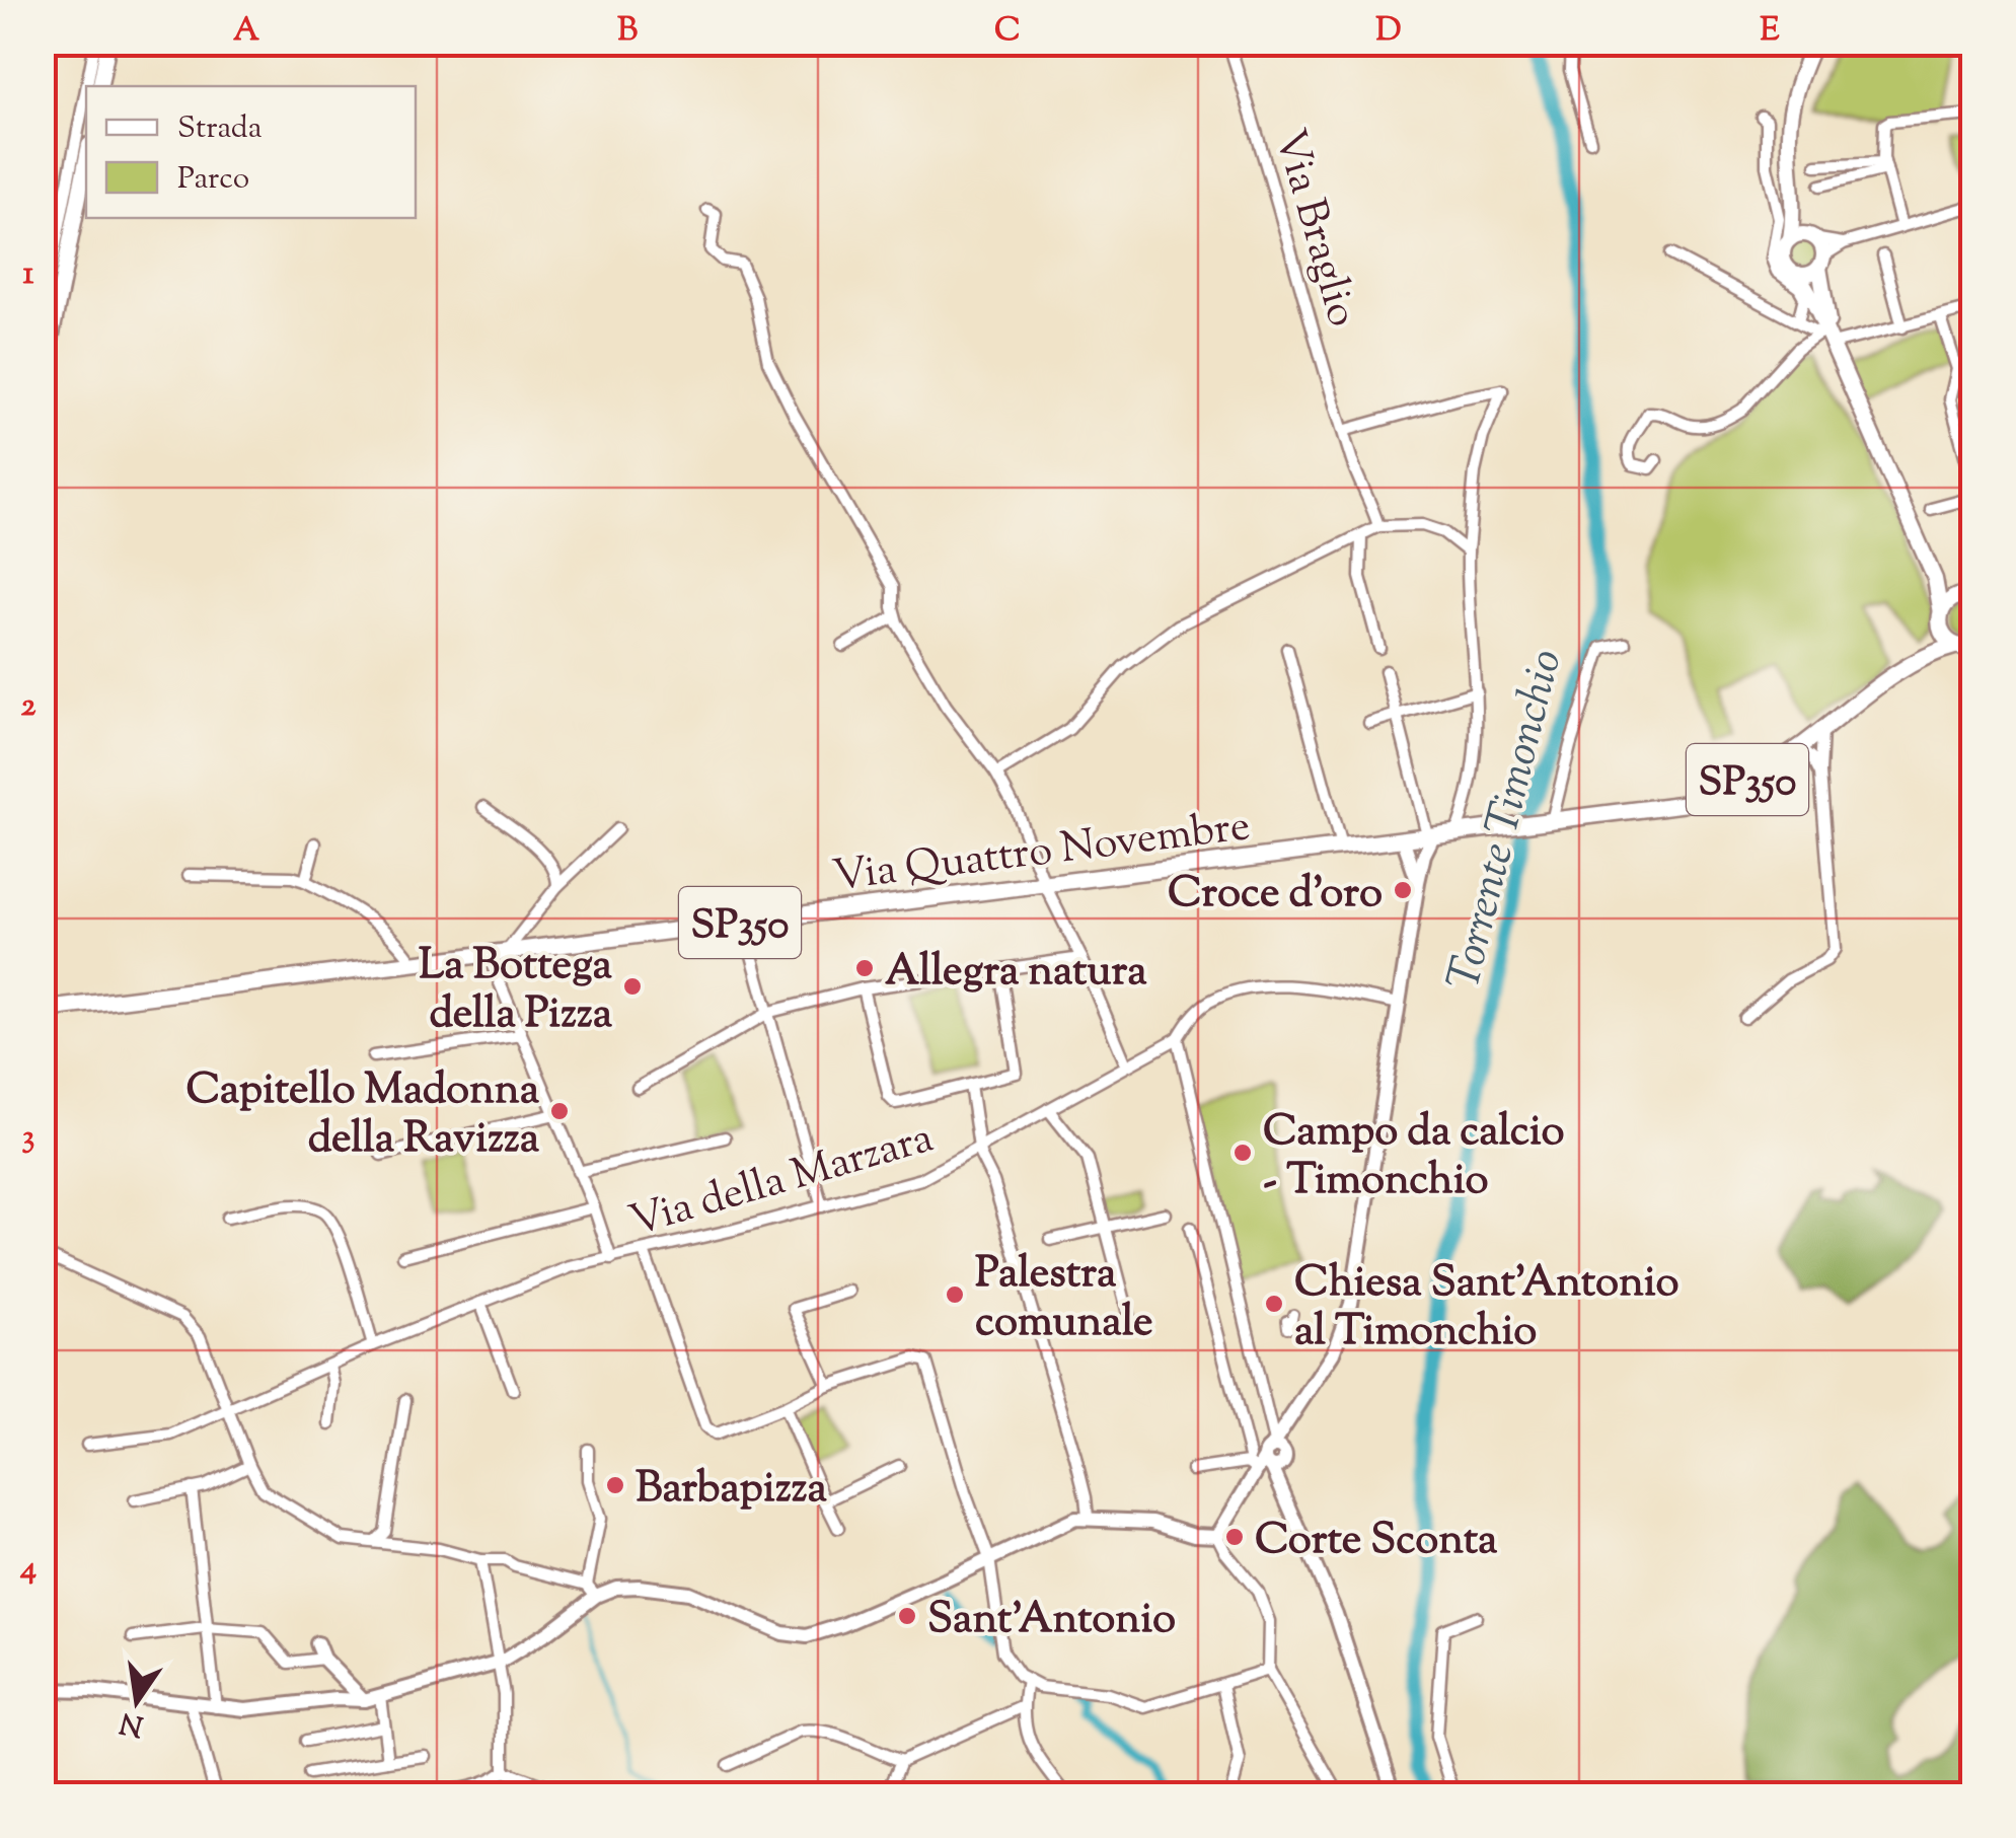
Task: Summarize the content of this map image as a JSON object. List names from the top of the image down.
{
  "streets": {
    "main road": ["SP350", "Via Quattro Novembre"],
    "street": ["Via Braglio", "Via della Marzara"]
  },
  "crossings": [
    ["SP350", "Via Quattro Novembre"]
  ],
  "water": ["Torrente Timonchio"],
  "places": [
    "Croce d'oro",
    "Allegra natura",
    "La Bottega della Pizza",
    "Capitello Madonna della Ravizza",
    "Campo da calcio - Timonchio",
    "Palestra comunale",
    "Chiesa Sant'Antonio al Timonchio",
    "Barbapizza",
    "Corte Sconta",
    "Sant'Antonio"
  ],
  "legend": ["Strada", "Parco"],
  "north": "bottom",
  "grid": {
    "columns": [
      "A",
      "B",
      "C",
      "D",
      "E"
    ],
    "rows": [
      "1",
      "2",
      "3",
      "4"
    ]
  }
}
